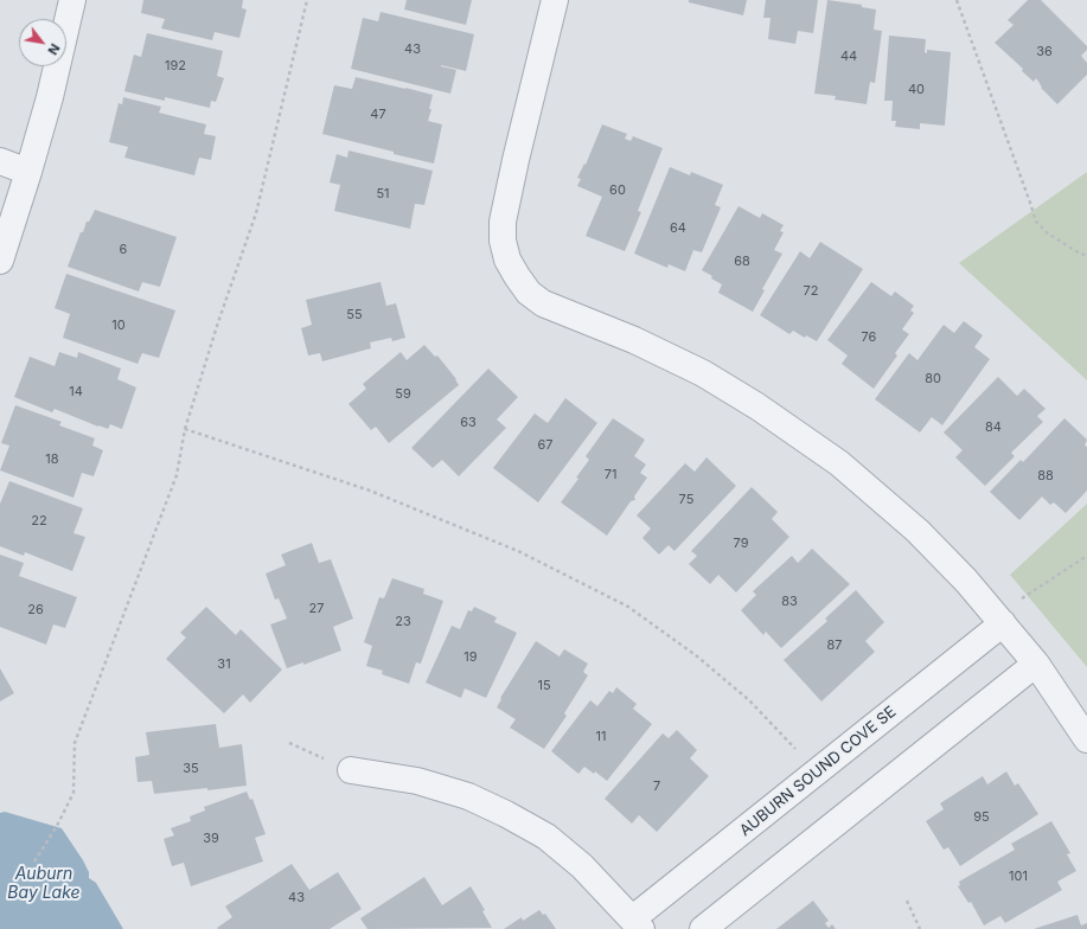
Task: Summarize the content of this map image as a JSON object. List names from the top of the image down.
{
  "streets": {
    "street": ["AUBURN SOUND COVE SE"]
  },
  "water": ["Auburn Bay Lake"],
  "house_numbers": [
    "43",
    "36",
    "44",
    "192",
    "40",
    "47",
    "60",
    "51",
    "64",
    "6",
    "68",
    "72",
    "55",
    "10",
    "76",
    "80",
    "14",
    "59",
    "63",
    "84",
    "67",
    "18",
    "71",
    "88",
    "75",
    "22",
    "79",
    "83",
    "27",
    "26",
    "23",
    "87",
    "19",
    "31",
    "15",
    "11",
    "35",
    "7",
    "95",
    "39",
    "101",
    "43"
  ],
  "north": "bottom right"
}
